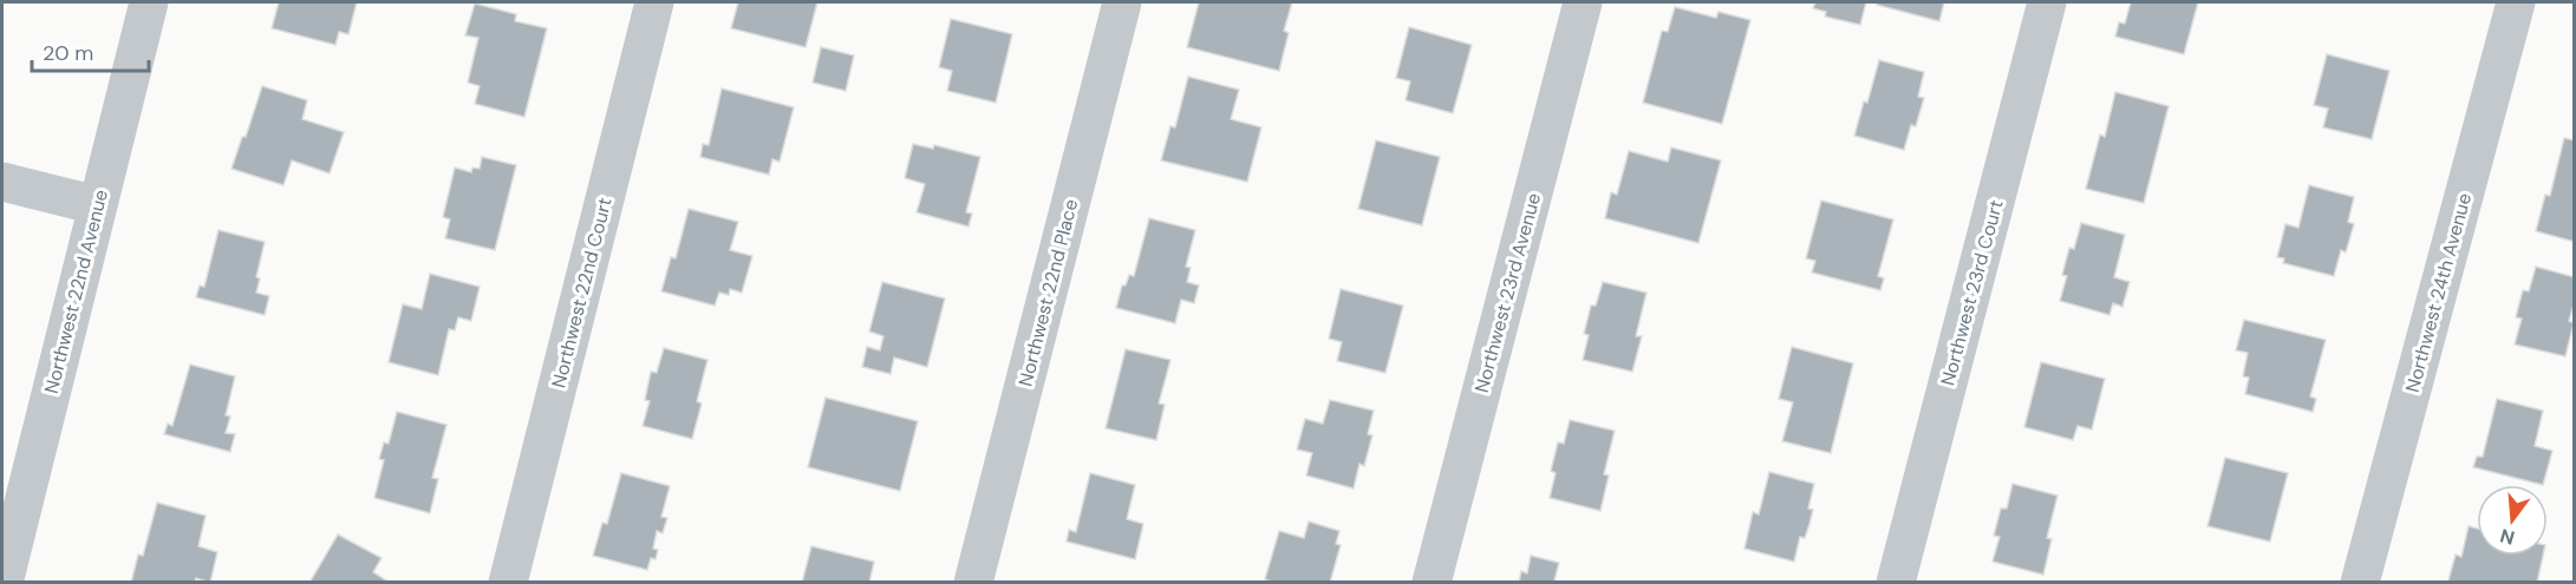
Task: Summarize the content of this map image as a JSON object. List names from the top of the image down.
{
  "streets": {
    "street": [
      "Northwest 22nd Avenue",
      "Northwest 22nd Court",
      "Northwest 22nd Place",
      "Northwest 23rd Avenue",
      "Northwest 23rd Court",
      "Northwest 24th Avenue"
    ]
  },
  "scale_bar": "20 m",
  "north": "bottom"
}
